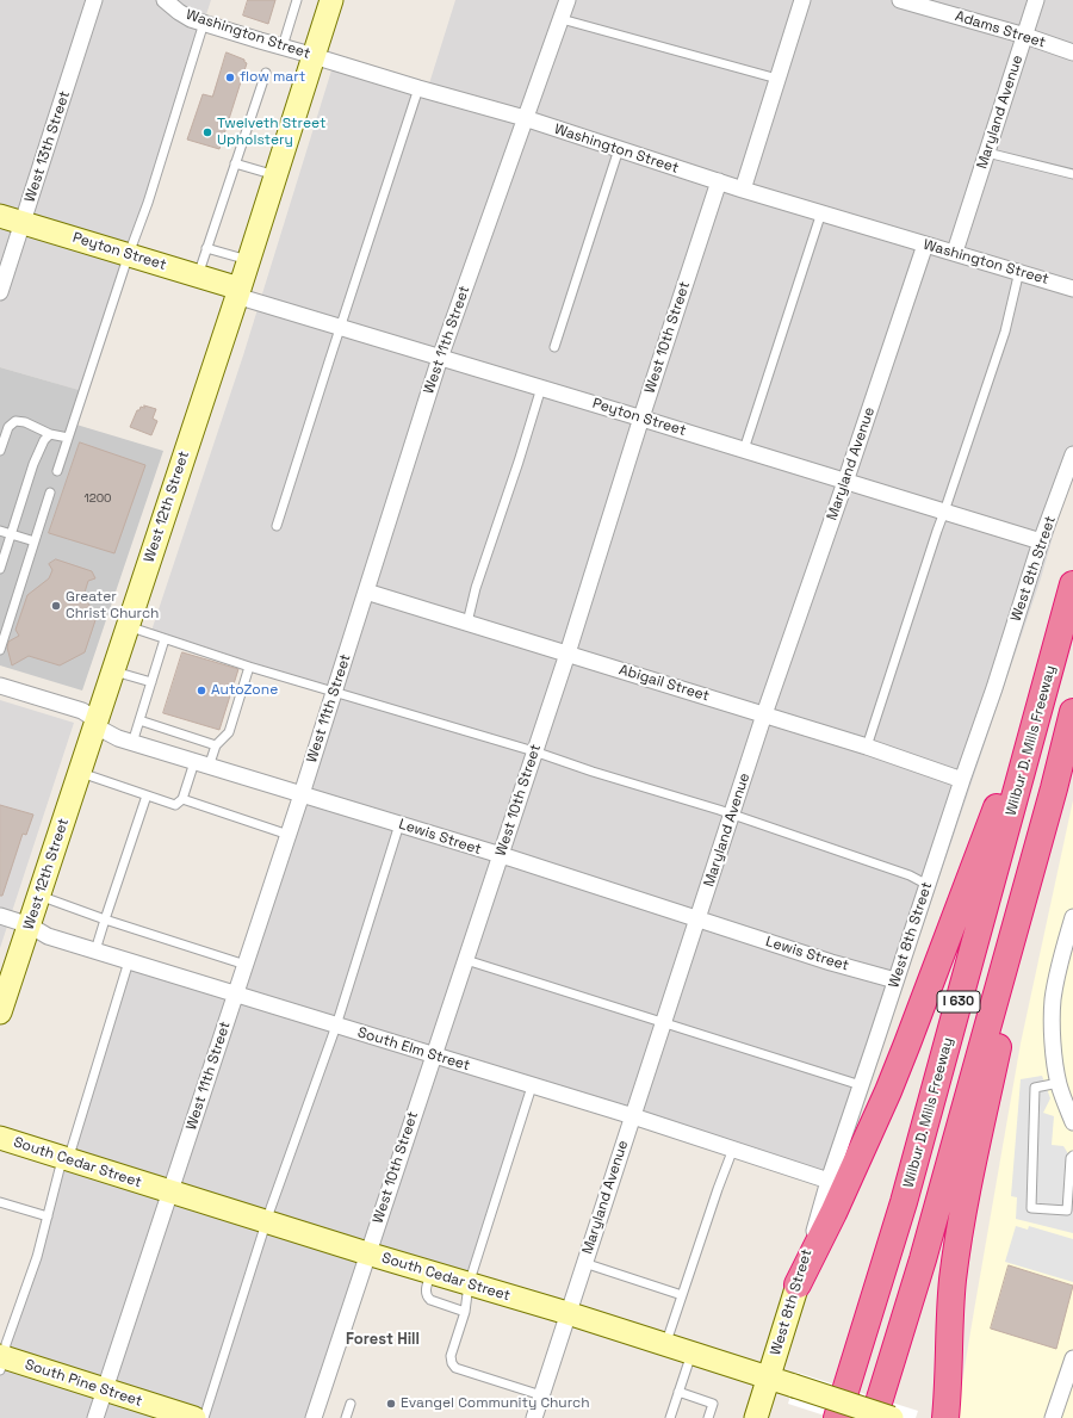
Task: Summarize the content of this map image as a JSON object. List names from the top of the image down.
{
  "streets": {
    "highway": ["Wilbur D. Mills Freeway", "I 630"],
    "main road": [
      "Peyton Street",
      "West 12th Street",
      "West 8th Street",
      "South Cedar Street",
      "South Pine Street"
    ],
    "street": [
      "Adams Street",
      "Washington Street",
      "Maryland Avenue",
      "West 13th Street",
      "West 10th Street",
      "West 11th Street",
      "Abigail Street",
      "Lewis Street",
      "South Elm Street"
    ]
  },
  "crossings": [
    ["Adams Street", "Maryland Avenue"],
    ["Washington Street", "Maryland Avenue"],
    ["Washington Street", "West 10th Street"],
    ["Washington Street", "West 11th Street"],
    ["Washington Street", "West 12th Street"],
    ["Maryland Avenue", "Peyton Street"],
    ["Maryland Avenue", "Abigail Street"],
    ["Maryland Avenue", "Lewis Street"],
    ["Maryland Avenue", "South Elm Street"],
    ["Maryland Avenue", "South Cedar Street"],
    ["West 13th Street", "Peyton Street"],
    ["Peyton Street", "West 10th Street"],
    ["Peyton Street", "West 11th Street"],
    ["Peyton Street", "West 12th Street"],
    ["Peyton Street", "West 8th Street"],
    ["West 10th Street", "Abigail Street"],
    ["West 10th Street", "Lewis Street"],
    ["West 10th Street", "South Elm Street"],
    ["West 10th Street", "South Cedar Street"],
    ["West 11th Street", "Abigail Street"],
    ["West 11th Street", "Lewis Street"],
    ["West 11th Street", "South Elm Street"],
    ["West 11th Street", "South Cedar Street"],
    ["West 11th Street", "South Pine Street"],
    ["West 12th Street", "Lewis Street"],
    ["West 12th Street", "South Elm Street"],
    ["West 8th Street", "Abigail Street"],
    ["West 8th Street", "Lewis Street"],
    ["West 8th Street", "South Elm Street"],
    ["West 8th Street", "South Cedar Street"]
  ],
  "districts": ["Forest Hill"],
  "places": [
    "flow mart",
    "Twelveth Street Upholstery",
    "Greater Christ Church",
    "AutoZone",
    "Evangel Community Church"
  ],
  "house_numbers": ["1200"]
}
